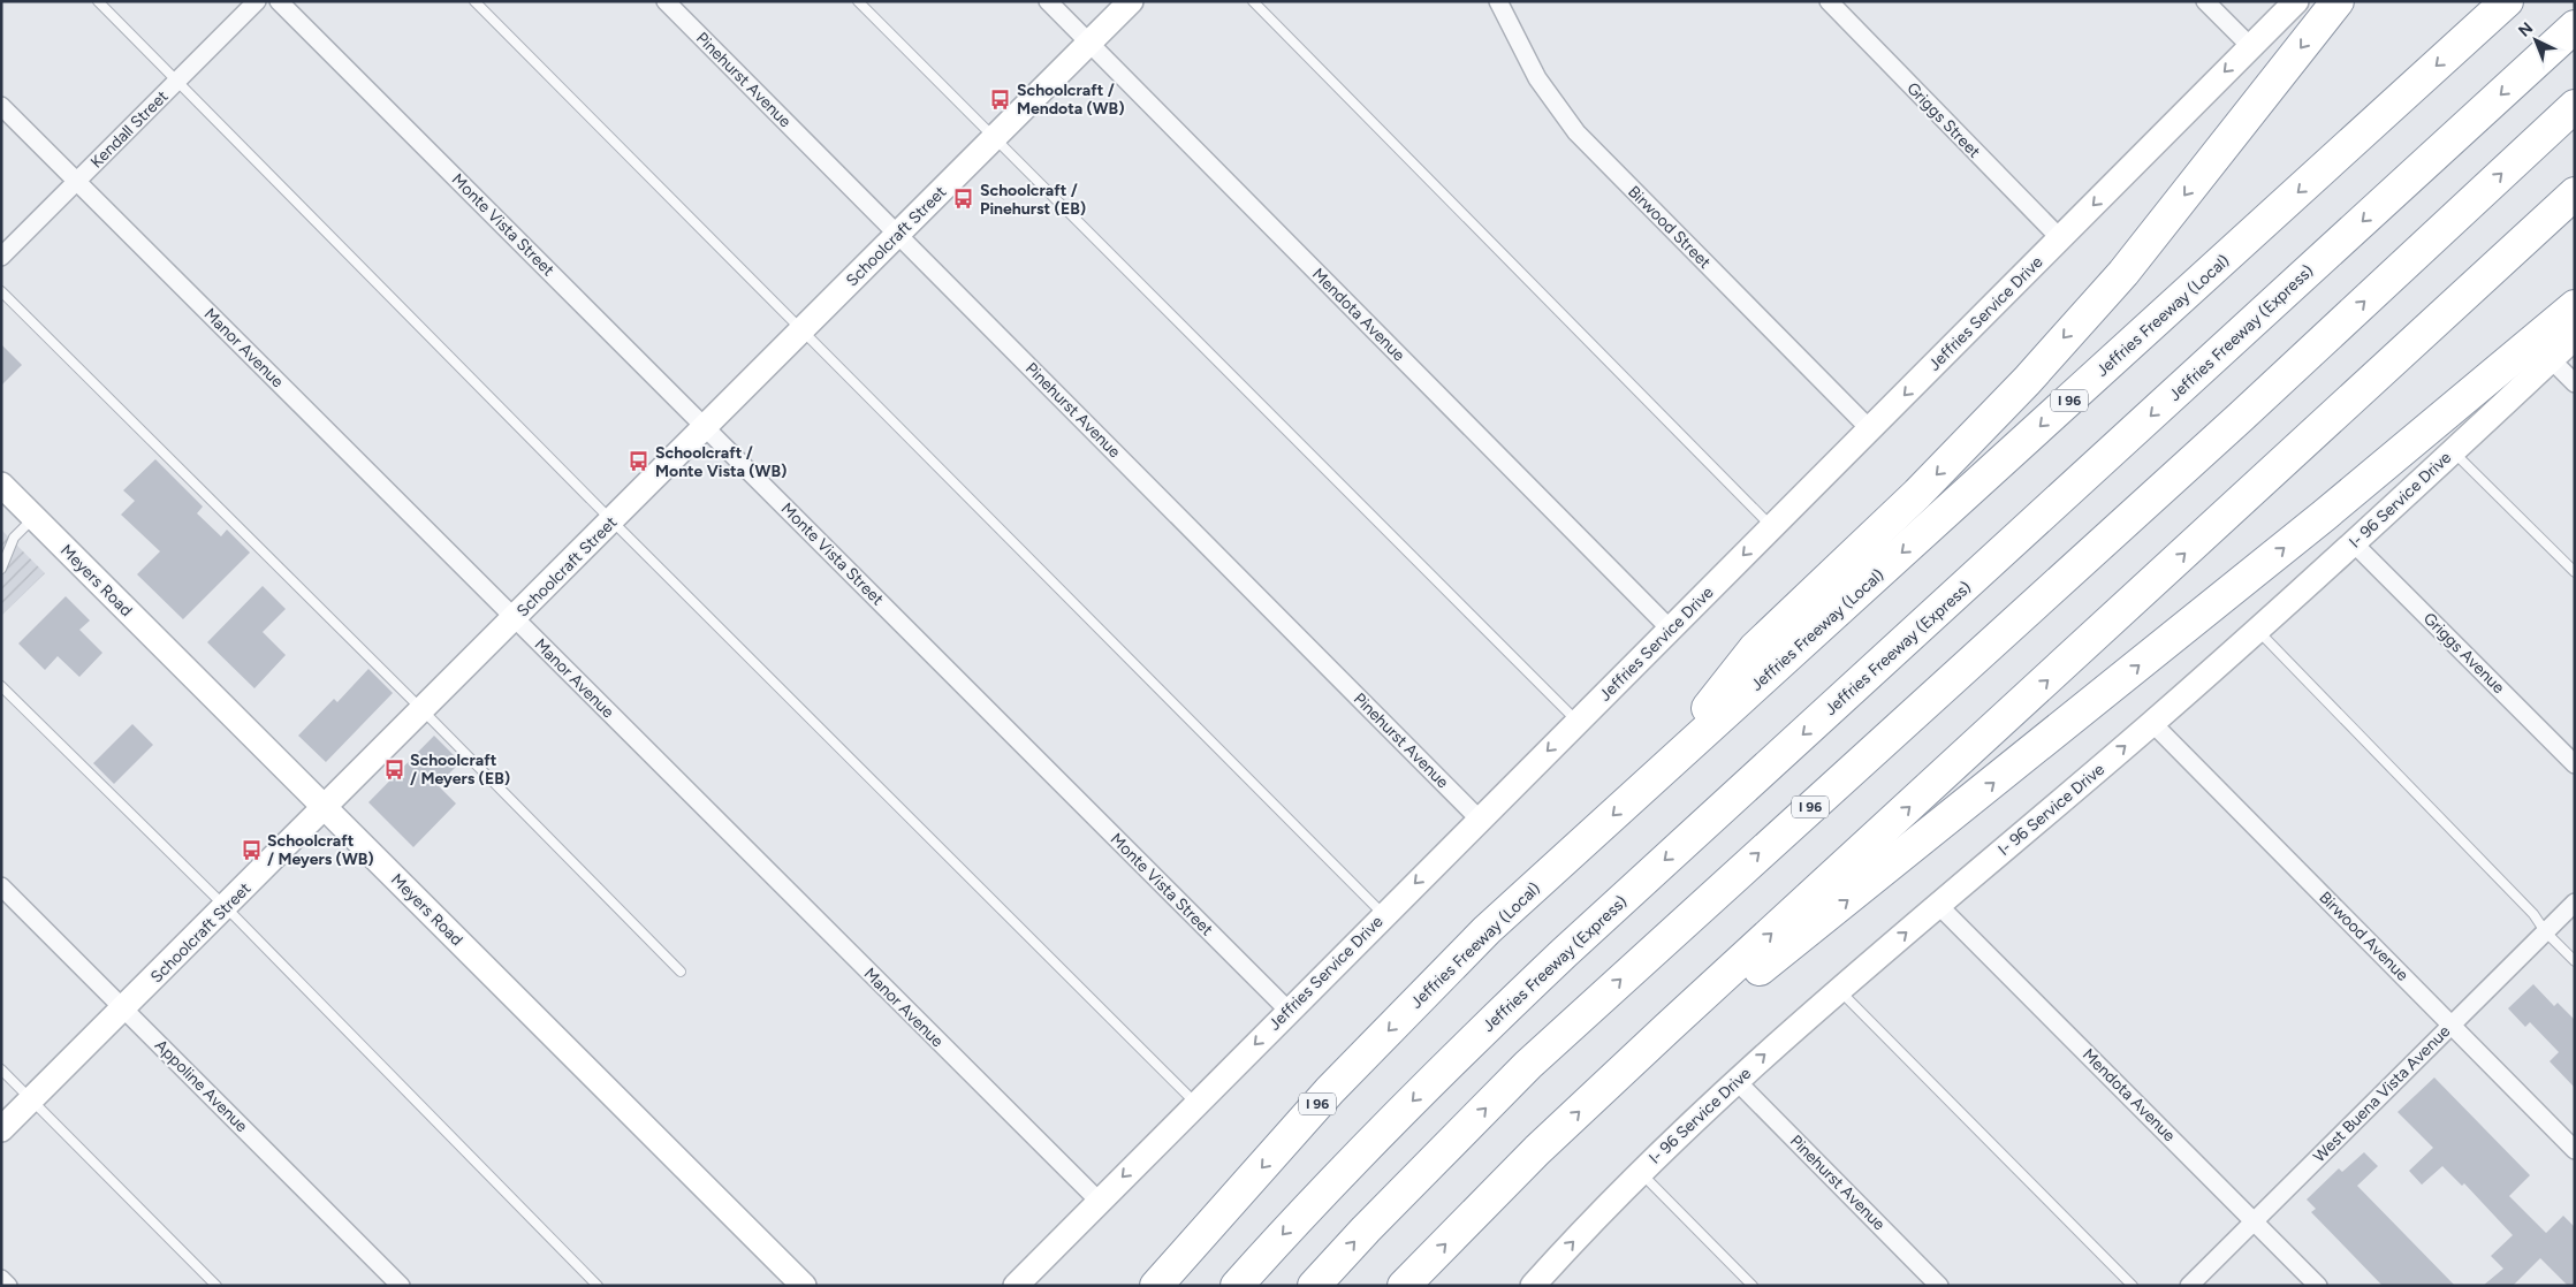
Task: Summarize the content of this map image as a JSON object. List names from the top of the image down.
{
  "streets": {
    "highway": ["Jeffries Freeway (Local)", "Jeffries Freeway (Express)", "I 96"],
    "street": [
      "Pinehurst Avenue",
      "Griggs Street",
      "Kendall Street",
      "Monte Vista Street",
      "Birwood Street",
      "Schoolcraft Street",
      "Jeffries Service Drive",
      "Mendota Avenue",
      "Manor Avenue",
      "I- 96 Service Drive",
      "Meyers Road",
      "Griggs Avenue",
      "Birwood Avenue",
      "Appoline Avenue",
      "West Buena Vista Avenue"
    ]
  },
  "crossings": [
    ["Pinehurst Avenue", "Schoolcraft Street"],
    ["Pinehurst Avenue", "Jeffries Service Drive"],
    ["Pinehurst Avenue", "I- 96 Service Drive"],
    ["Griggs Street", "Jeffries Service Drive"],
    ["Kendall Street", "Manor Avenue"],
    ["Monte Vista Street", "Schoolcraft Street"],
    ["Monte Vista Street", "Jeffries Service Drive"],
    ["Birwood Street", "Jeffries Service Drive"],
    ["Schoolcraft Street", "Mendota Avenue"],
    ["Schoolcraft Street", "Manor Avenue"],
    ["Schoolcraft Street", "Meyers Road"],
    ["Schoolcraft Street", "Appoline Avenue"],
    ["Jeffries Service Drive", "Mendota Avenue"],
    ["Jeffries Service Drive", "Manor Avenue"],
    ["Mendota Avenue", "I- 96 Service Drive"],
    ["Mendota Avenue", "West Buena Vista Avenue"],
    ["I- 96 Service Drive", "Griggs Avenue"],
    ["I- 96 Service Drive", "Birwood Avenue"],
    ["Birwood Avenue", "West Buena Vista Avenue"]
  ],
  "one_way": ["Jeffries Service Drive", "I- 96 Service Drive"],
  "places": {
    "bus stop": [
      "Schoolcraft / Mendota (WB)",
      "Schoolcraft / Pinehurst (EB)",
      "Schoolcraft / Monte Vista (WB)",
      "Schoolcraft / Meyers (EB)",
      "Schoolcraft / Meyers (WB)"
    ]
  },
  "north": "top left"
}
